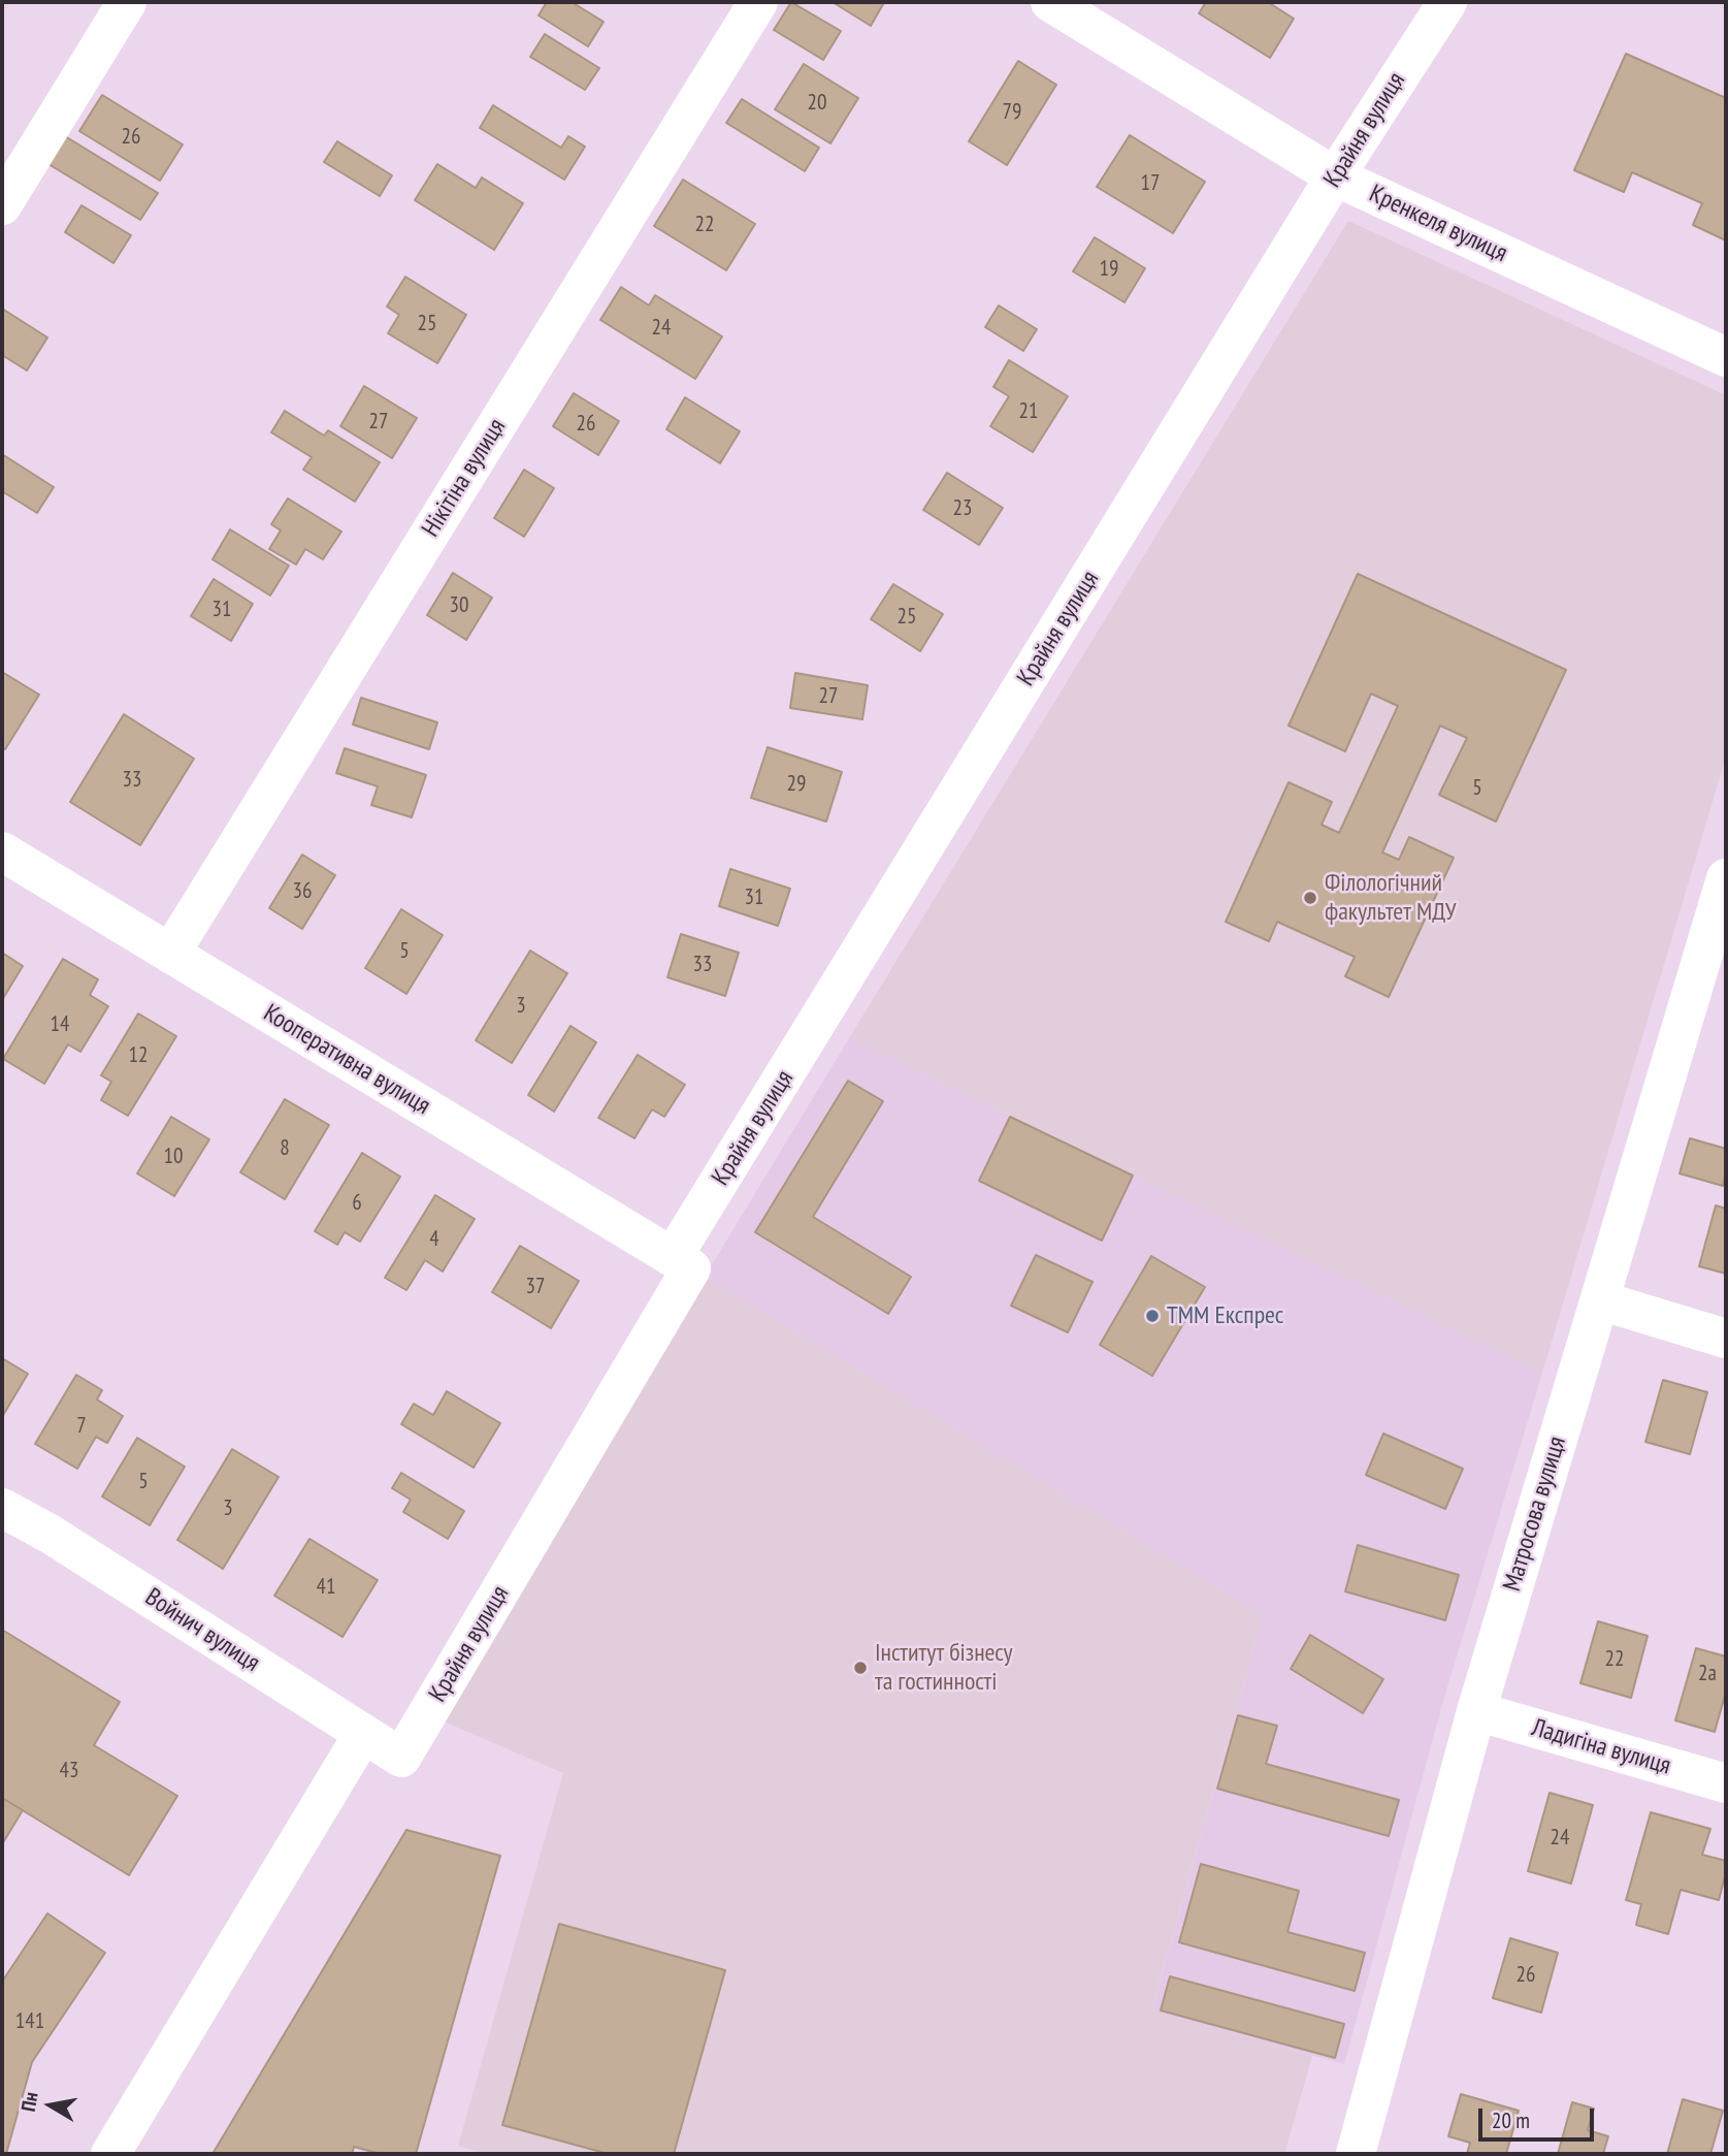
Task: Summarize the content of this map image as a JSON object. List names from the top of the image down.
{
  "streets": {
    "street": [
      "Крайня вулиця",
      "Кренкеля вулиця",
      "Нікітіна вулиця",
      "Кооперативна вулиця",
      "Матросова вулиця",
      "Войнич вулиця",
      "Ладигіна вулиця"
    ]
  },
  "crossings": [
    ["Крайня вулиця", "Кренкеля вулиця"],
    ["Крайня вулиця", "Кооперативна вулиця"],
    ["Крайня вулиця", "Войнич вулиця"],
    ["Нікітіна вулиця", "Кооперативна вулиця"],
    ["Матросова вулиця", "Ладигіна вулиця"]
  ],
  "places": ["Філологічний факультет МДУ", "ТММ Експрес", "Інститут бізнесу та гостинності"],
  "house_numbers": [
    "20",
    "79",
    "26",
    "17",
    "22",
    "19",
    "25",
    "24",
    "21",
    "27",
    "26",
    "23",
    "30",
    "31",
    "25",
    "27",
    "33",
    "29",
    "5",
    "36",
    "31",
    "5",
    "33",
    "3",
    "14",
    "12",
    "8",
    "10",
    "6",
    "4",
    "37",
    "7",
    "5",
    "3",
    "41",
    "22",
    "2а",
    "43",
    "24",
    "26",
    "141"
  ],
  "scale_bar": "20 m",
  "north": "left"
}
